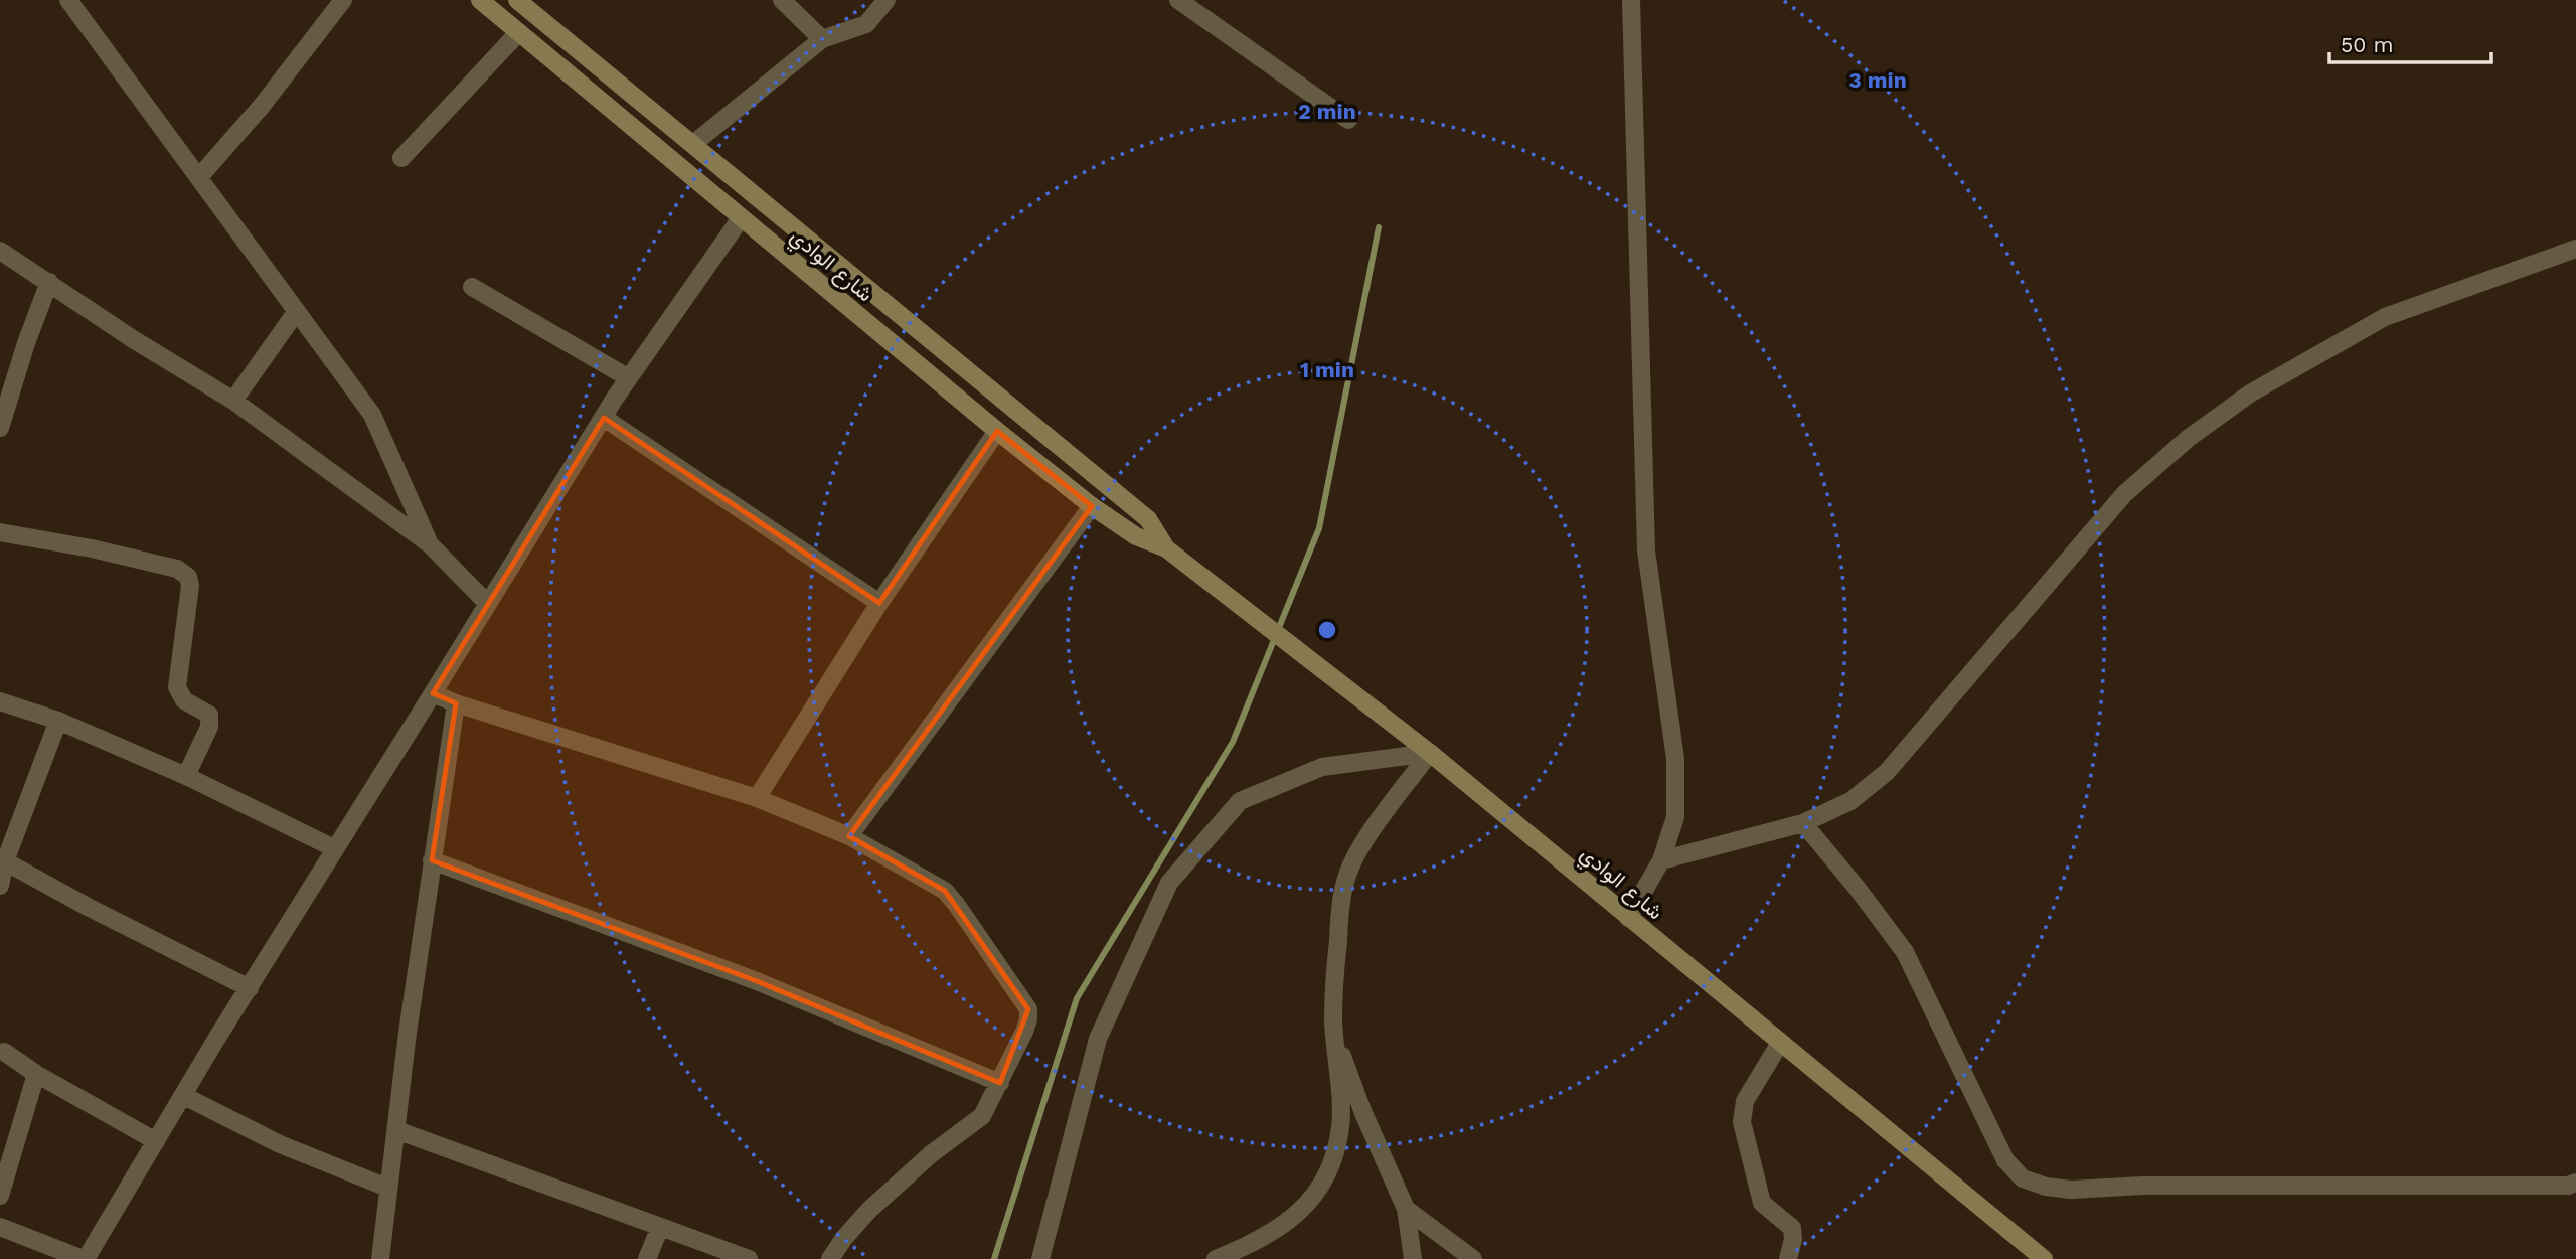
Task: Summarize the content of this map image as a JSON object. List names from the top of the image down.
{
  "streets": {
    "main road": ["شارع الوادي"]
  },
  "scale_bar": "50 m",
  "rings": ["3 min", "2 min", "1 min"]
}
